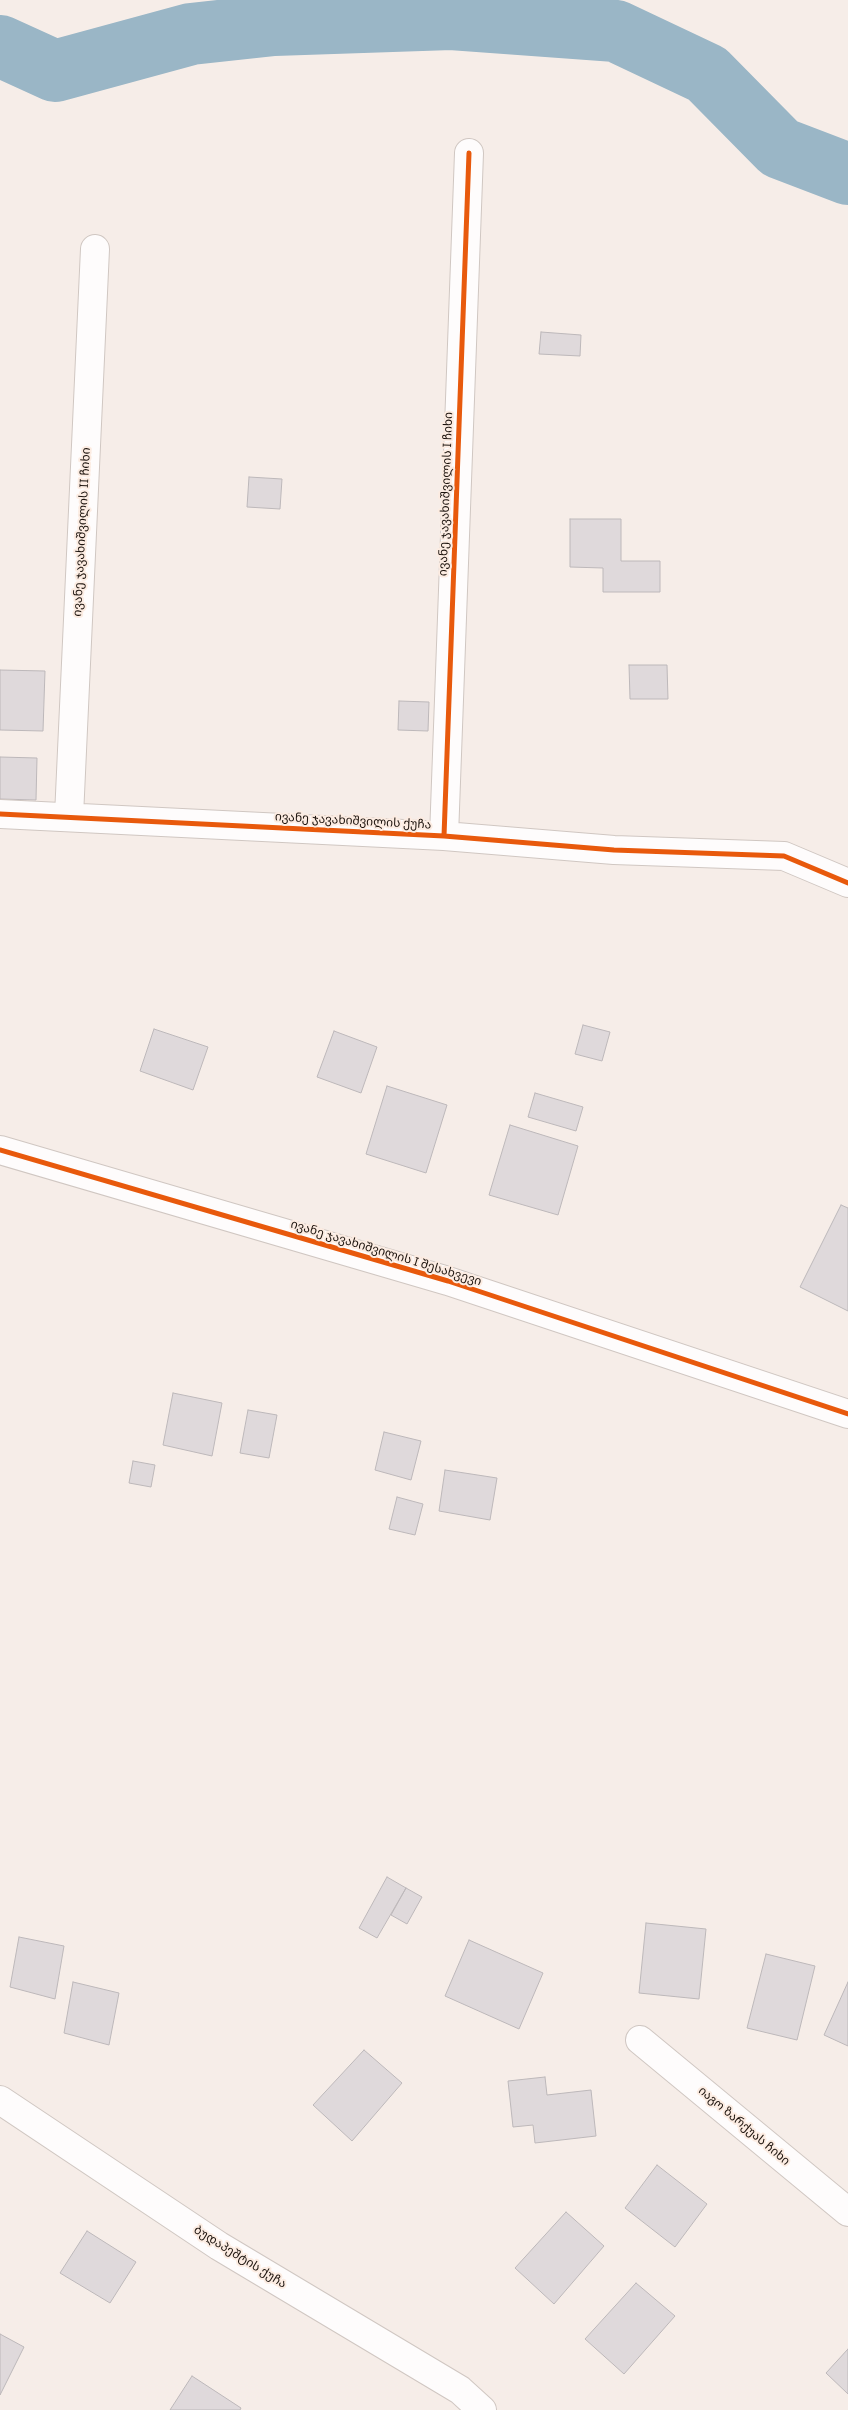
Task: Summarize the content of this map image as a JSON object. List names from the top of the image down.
{
  "streets": {
    "street": [
      "ივანე ჯავახიშვილის I ჩიხი",
      "ივანე ჯავახიშვილის II ჩიხი",
      "ივანე ჯავახიშვილის ქუჩა",
      "ივანე ჯავახიშვილის I შესახვევი",
      "იაგო ზარქუას ჩიხი",
      "ბუდაპეშტის ქუჩა"
    ]
  },
  "crossings": [
    ["ივანე ჯავახიშვილის I ჩიხი", "ივანე ჯავახიშვილის ქუჩა"],
    ["ივანე ჯავახიშვილის II ჩიხი", "ივანე ჯავახიშვილის ქუჩა"]
  ]
}
